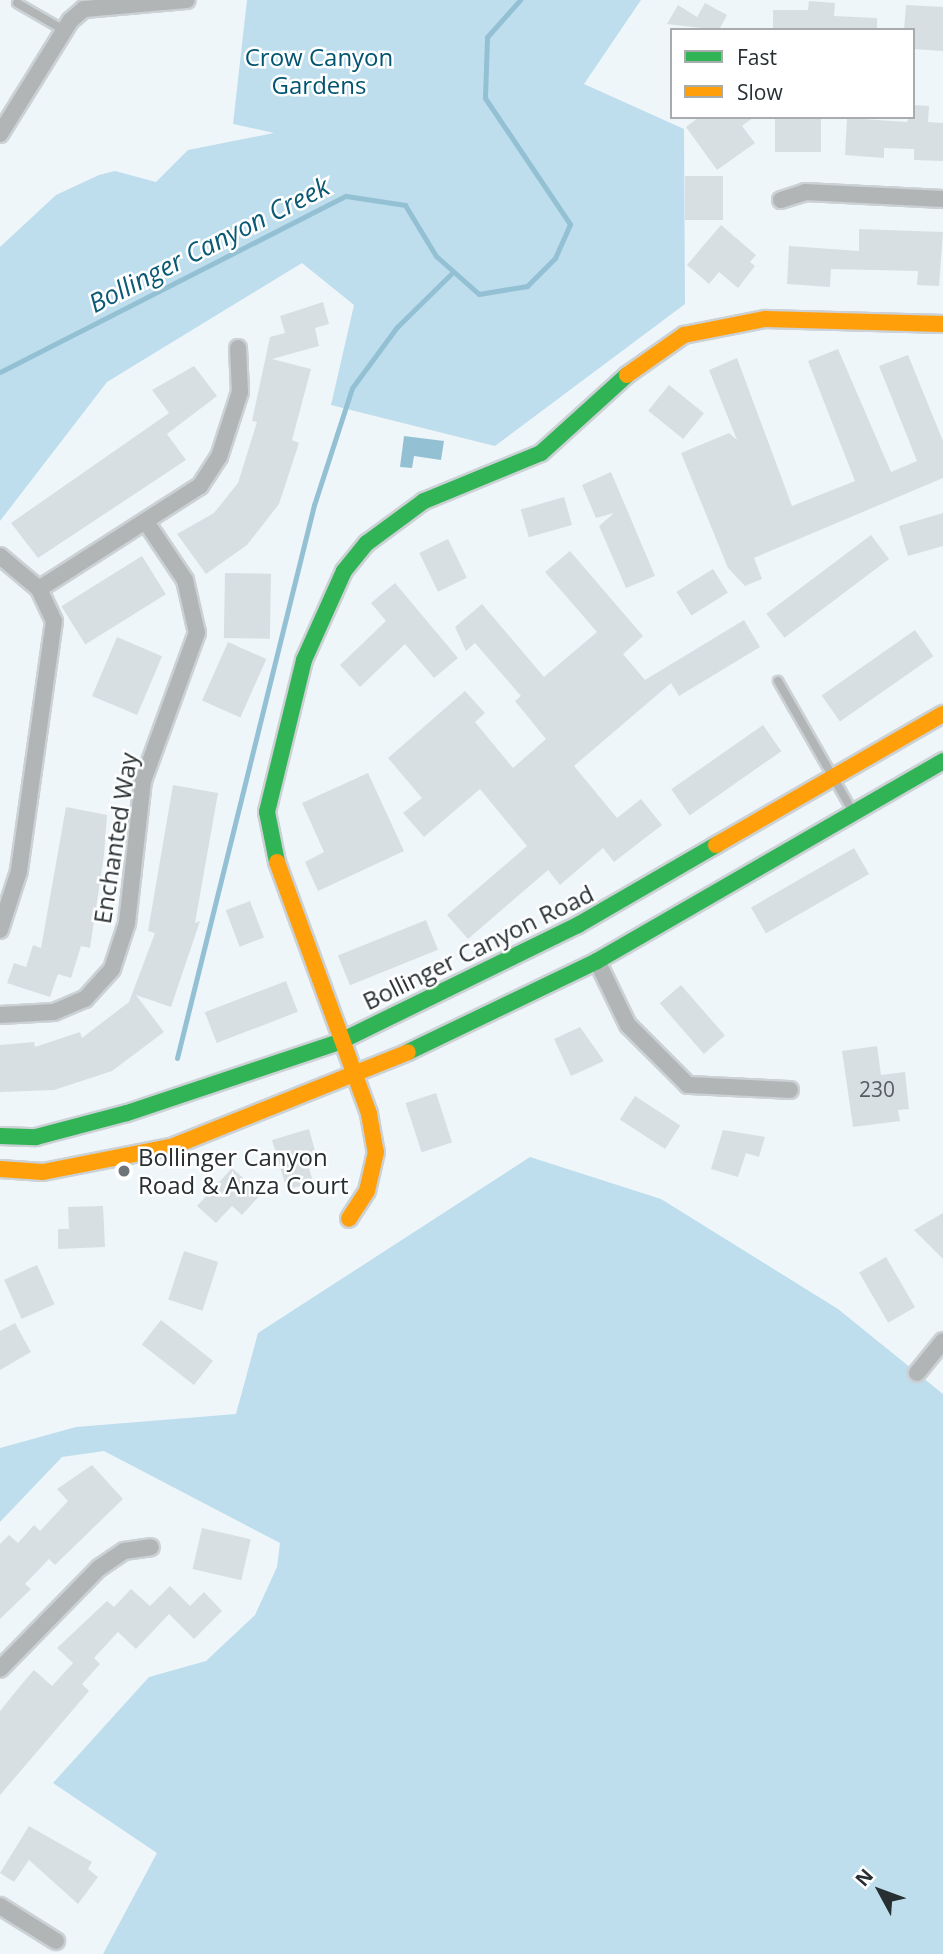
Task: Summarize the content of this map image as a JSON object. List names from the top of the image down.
{
  "streets": {
    "main road": ["Bollinger Canyon Road"],
    "street": ["Enchanted Way"]
  },
  "water": ["Bollinger Canyon Creek"],
  "parks": ["Crow Canyon Gardens"],
  "places": ["Bollinger Canyon Road & Anza Court"],
  "house_numbers": ["230"],
  "legend": ["Fast", "Slow"],
  "north": "top left"
}
